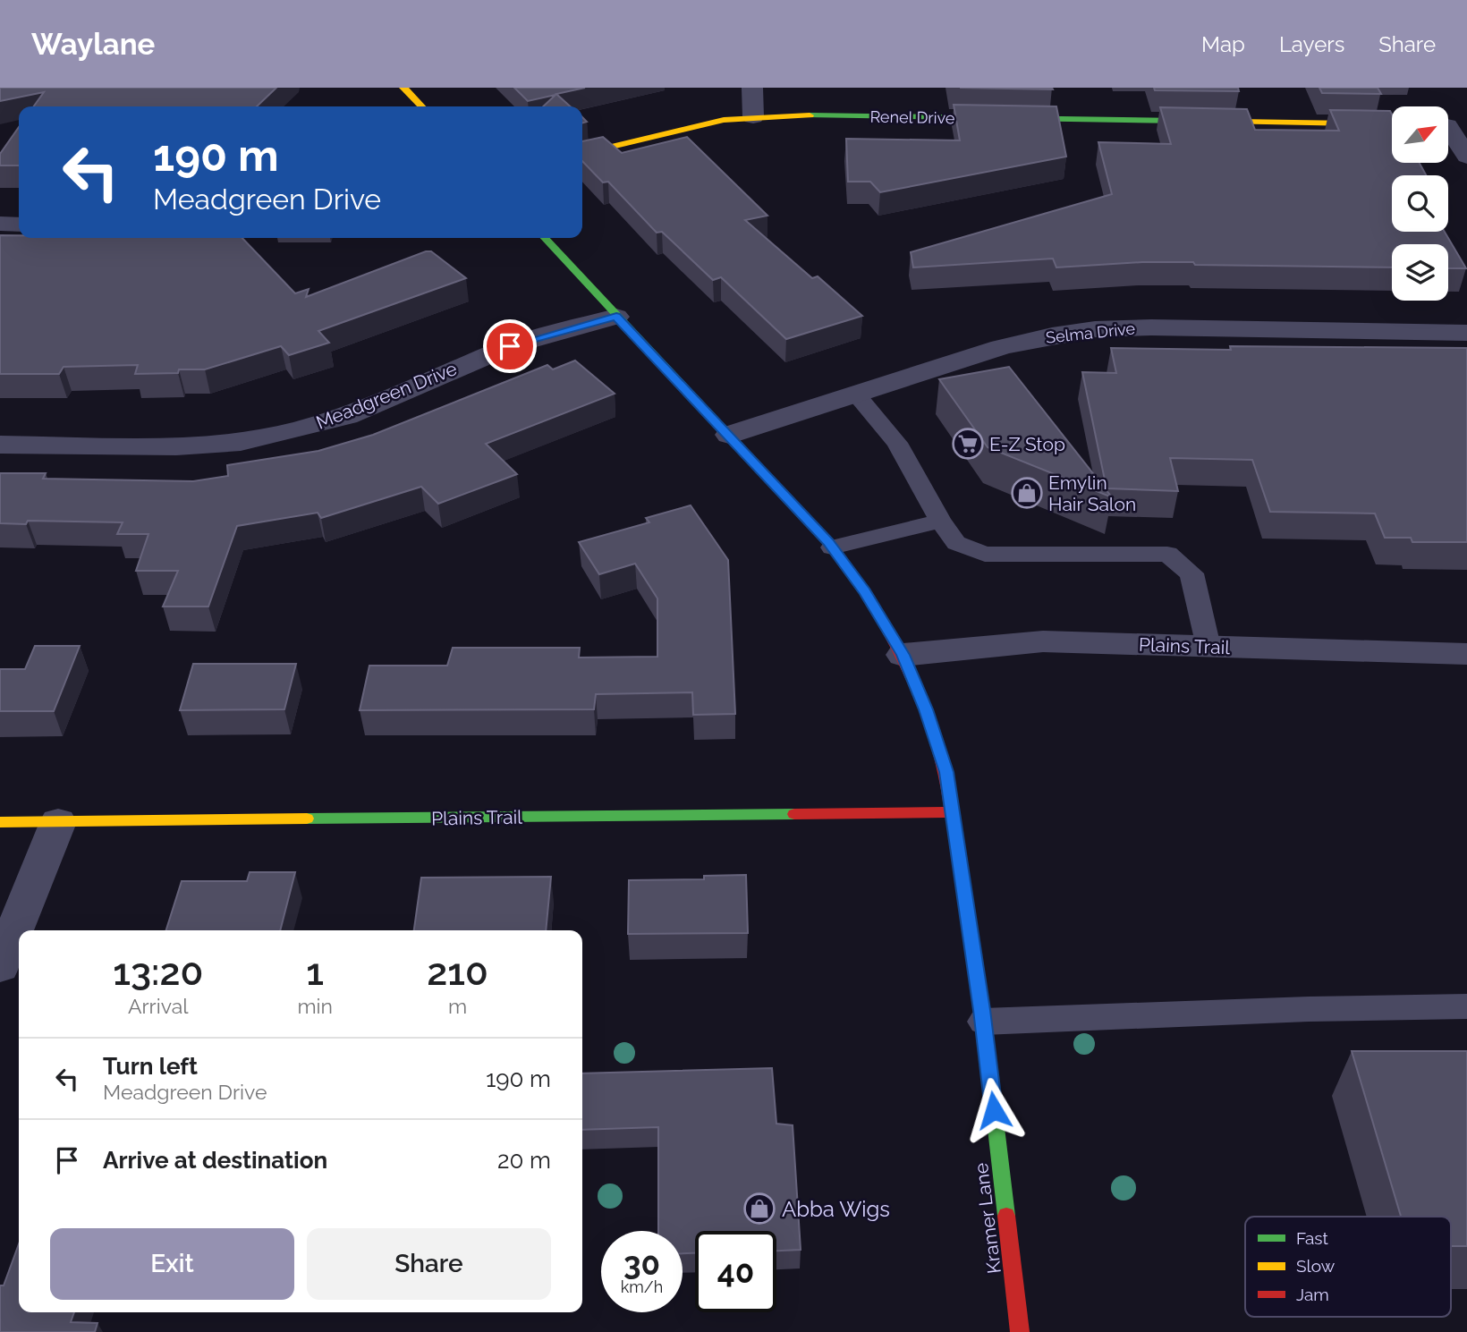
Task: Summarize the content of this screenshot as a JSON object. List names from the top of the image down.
{
  "streets": {
    "street": [
      "Renel Drive",
      "Selma Drive",
      "Meadgreen Drive",
      "Plains Trail",
      "Kramer Lane"
    ]
  },
  "crossings": [
    ["Selma Drive", "Kramer Lane"],
    ["Meadgreen Drive", "Kramer Lane"],
    ["Plains Trail", "Kramer Lane"]
  ],
  "places": {
    "supermarket": ["E-Z Stop"],
    "shop": ["Emylin Hair Salon", "Abba Wigs"]
  },
  "legend": ["Fast", "Slow", "Jam"],
  "north": "top right",
  "page": {
    "header": "Waylane",
    "nav": ["Map", "Layers", "Share"],
    "turn": ["190 m", "Meadgreen Drive"],
    "eta": [
      "13:20",
      "Arrival",
      "1",
      "min",
      "210",
      "m"
    ],
    "list": [
      {
        "name": "Turn left",
        "note": "Meadgreen Drive",
        "value": "190 m"
      },
      {
        "name": "Arrive at destination",
        "value": "20 m"
      }
    ],
    "buttons": ["Exit", "Share"],
    "speed": "30 km/h",
    "limit": "40"
  }
}
